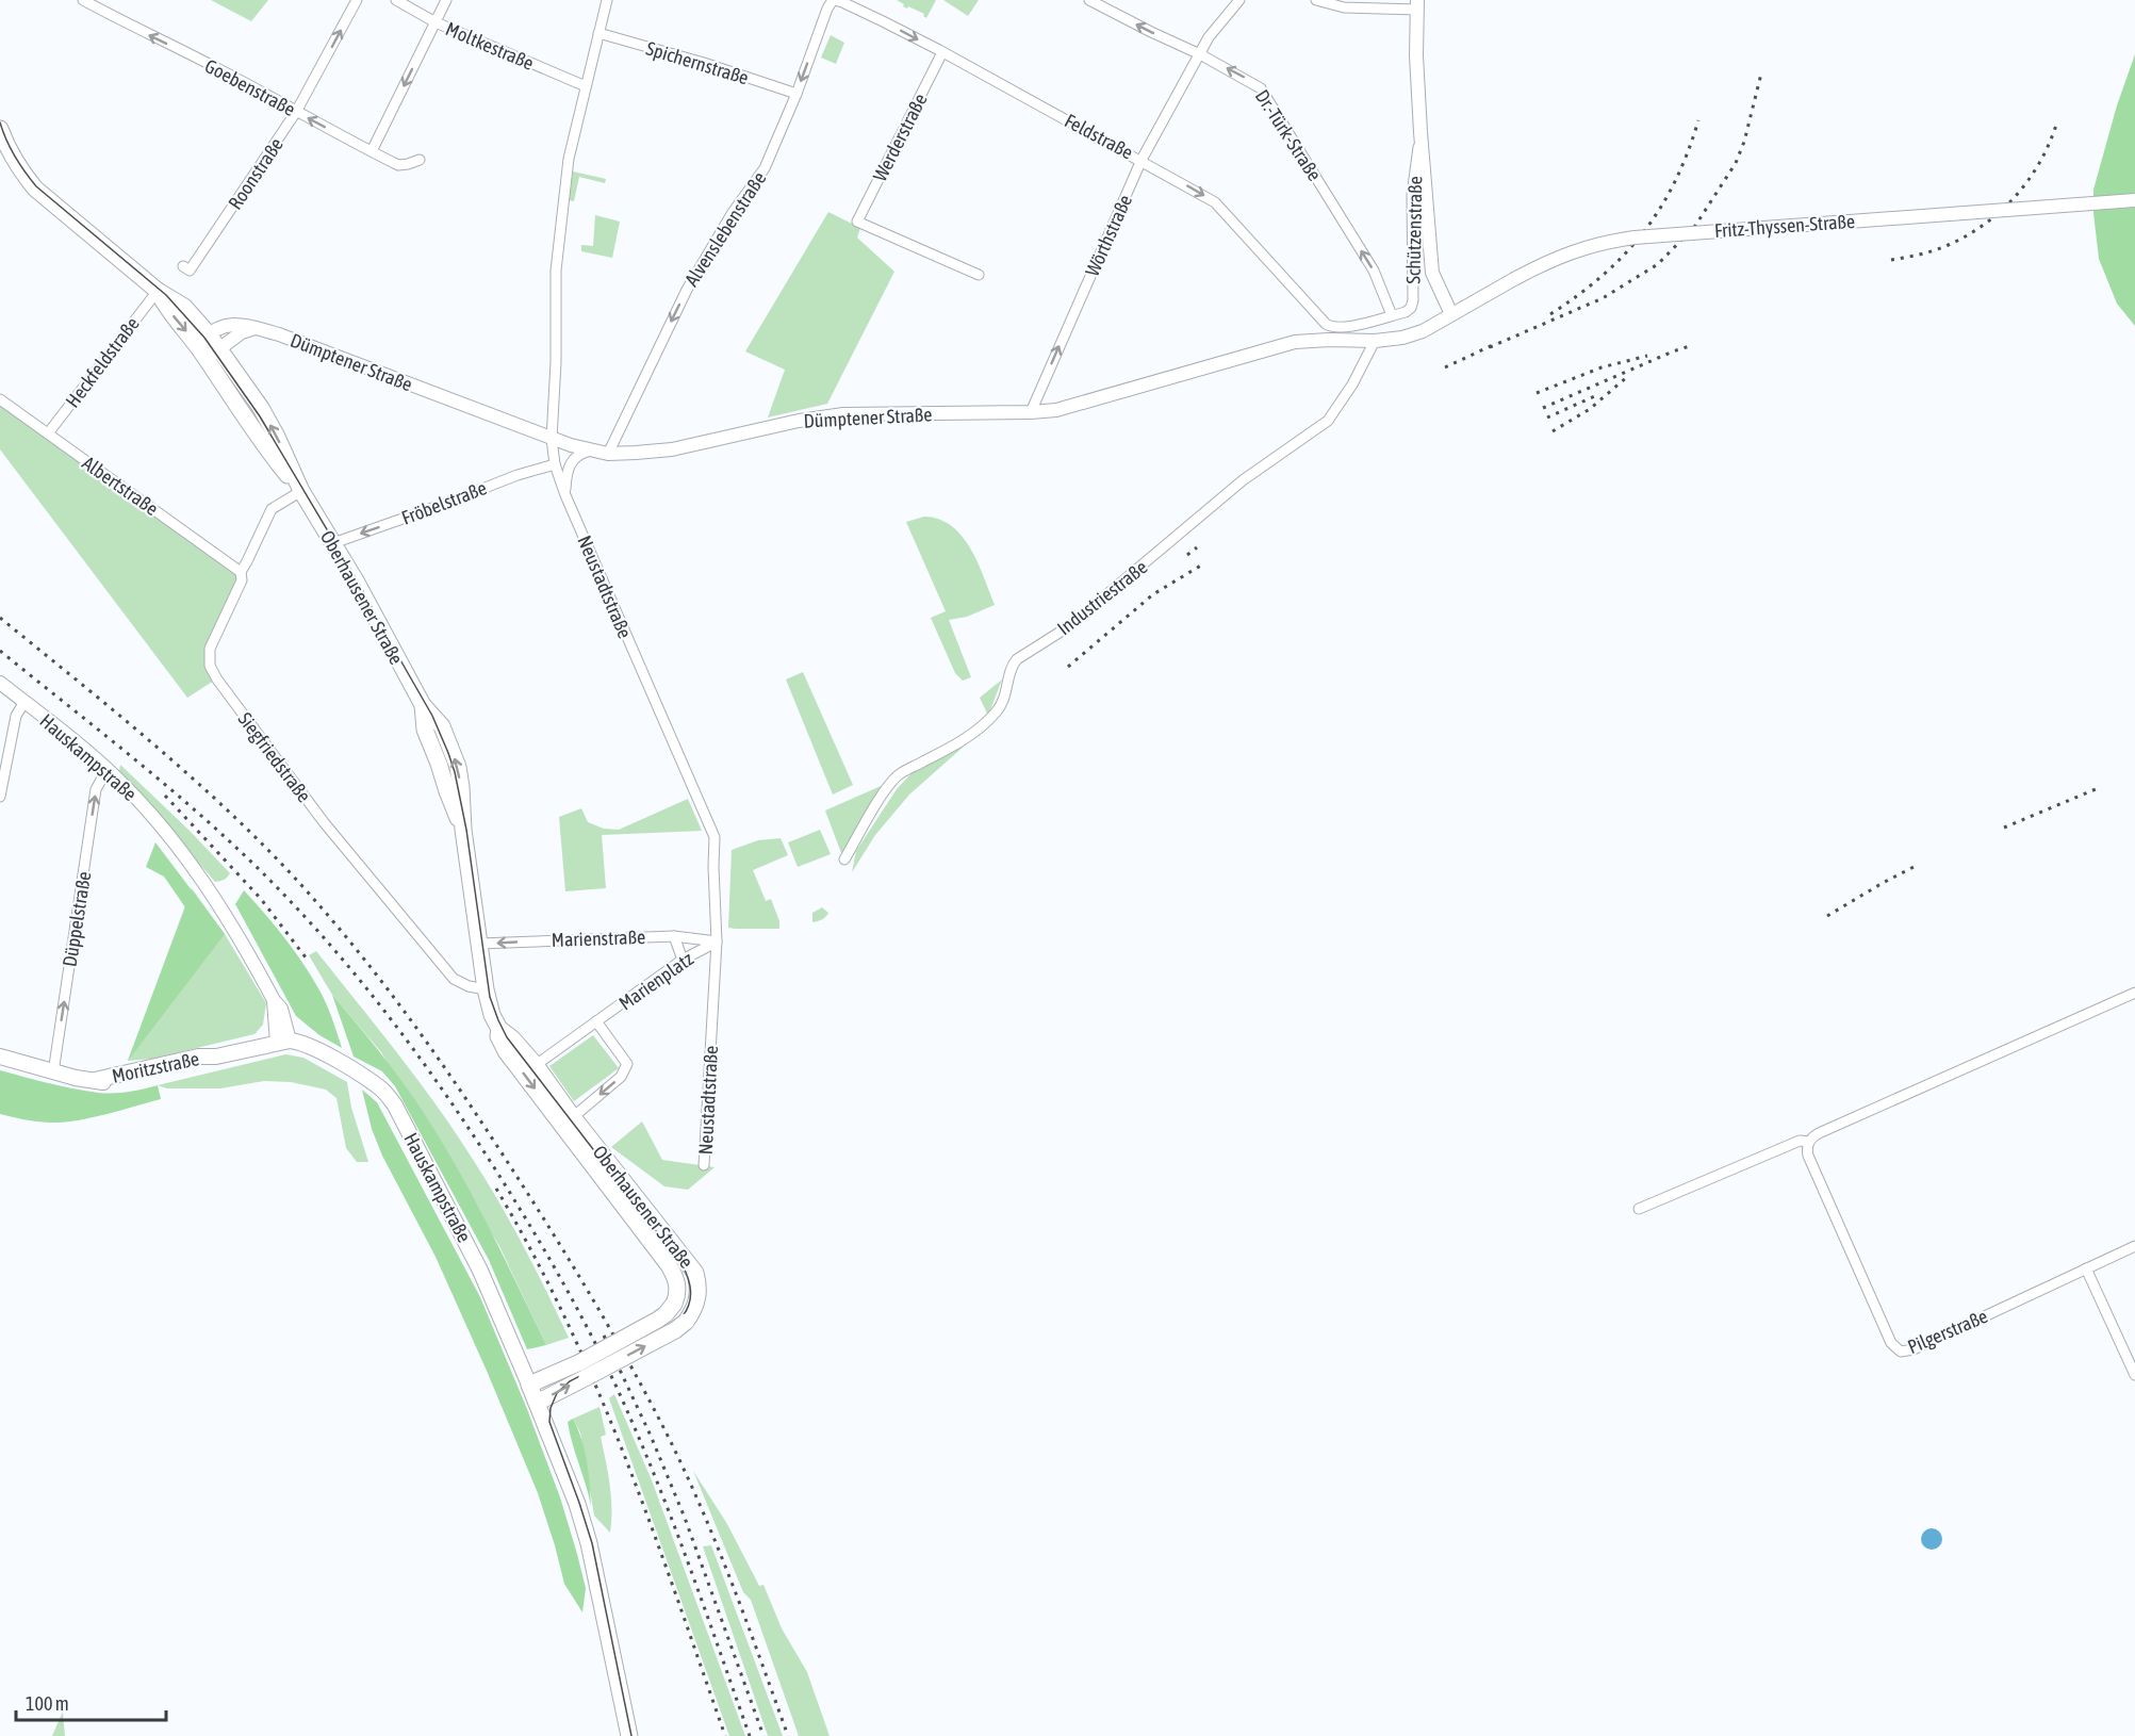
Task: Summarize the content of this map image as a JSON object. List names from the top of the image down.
{
  "streets": {
    "main road": ["Oberhausener Straße", "Hauskampstraße", "Moritzstraße"],
    "street": [
      "Moltkestraße",
      "Spichernstraße",
      "Goebenstraße",
      "Dr.-Türk-Straße",
      "Feldstraße",
      "Werderstraße",
      "Roonstraße",
      "Fritz-Thyssen-Straße",
      "Alvenslebenstraße",
      "Schützenstraße",
      "Wörthstraße",
      "Heckfeldstraße",
      "Dümptener Straße",
      "Albertstraße",
      "Fröbelstraße",
      "Neustadtstraße",
      "Industriestraße",
      "Siegfriedstraße",
      "Düppelstraße",
      "Marienstraße",
      "Marienplatz",
      "Pilgerstraße"
    ]
  },
  "crossings": [
    ["Moltkestraße", "Neustadtstraße"],
    ["Spichernstraße", "Alvenslebenstraße"],
    ["Spichernstraße", "Neustadtstraße"],
    ["Goebenstraße", "Roonstraße"],
    ["Dr.-Türk-Straße", "Feldstraße"],
    ["Dr.-Türk-Straße", "Schützenstraße"],
    ["Dr.-Türk-Straße", "Wörthstraße"],
    ["Feldstraße", "Werderstraße"],
    ["Feldstraße", "Alvenslebenstraße"],
    ["Feldstraße", "Schützenstraße"],
    ["Feldstraße", "Wörthstraße"],
    ["Fritz-Thyssen-Straße", "Schützenstraße"],
    ["Fritz-Thyssen-Straße", "Dümptener Straße"],
    ["Alvenslebenstraße", "Dümptener Straße"],
    ["Schützenstraße", "Dümptener Straße"],
    ["Wörthstraße", "Dümptener Straße"],
    ["Heckfeldstraße", "Albertstraße"],
    ["Heckfeldstraße", "Oberhausener Straße"],
    ["Dümptener Straße", "Neustadtstraße"],
    ["Dümptener Straße", "Oberhausener Straße"],
    ["Dümptener Straße", "Industriestraße"],
    ["Albertstraße", "Siegfriedstraße"],
    ["Fröbelstraße", "Neustadtstraße"],
    ["Fröbelstraße", "Oberhausener Straße"],
    ["Neustadtstraße", "Marienstraße"],
    ["Neustadtstraße", "Marienplatz"],
    ["Oberhausener Straße", "Hauskampstraße"],
    ["Oberhausener Straße", "Siegfriedstraße"],
    ["Oberhausener Straße", "Marienstraße"],
    ["Oberhausener Straße", "Marienplatz"],
    ["Hauskampstraße", "Düppelstraße"],
    ["Hauskampstraße", "Moritzstraße"],
    ["Düppelstraße", "Moritzstraße"],
    ["Marienstraße", "Marienplatz"]
  ],
  "one_way": [
    "Goebenstraße",
    "Dr.-Türk-Straße",
    "Feldstraße",
    "Alvenslebenstraße",
    "Wörthstraße",
    "Fröbelstraße",
    "Düppelstraße",
    "Marienstraße"
  ],
  "scale_bar": "100 m"
}
